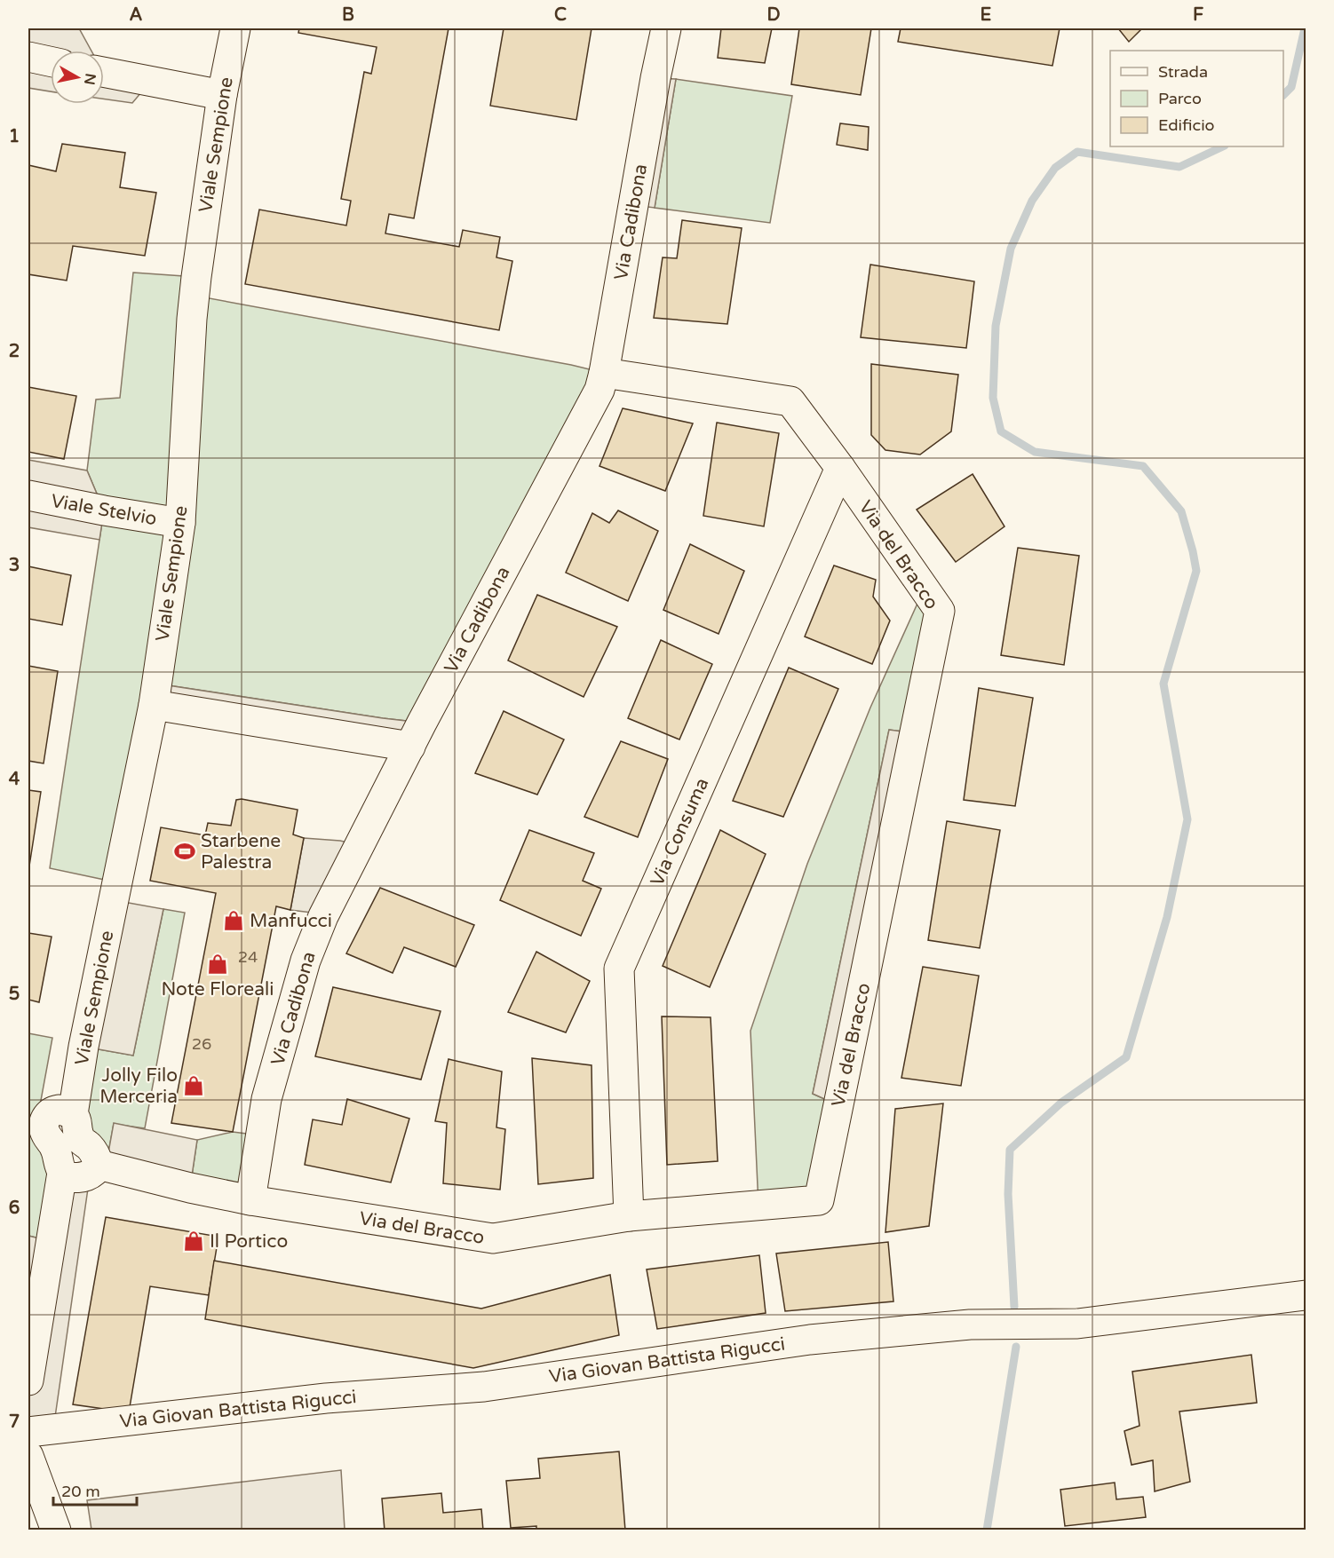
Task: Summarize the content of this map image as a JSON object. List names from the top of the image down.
{
  "streets": {
    "street": [
      "Viale Sempione",
      "Via Cadibona",
      "Viale Stelvio",
      "Via del Bracco",
      "Via Consuma",
      "Via Giovan Battista Rigucci"
    ]
  },
  "crossings": [
    ["Viale Sempione", "Viale Stelvio"],
    ["Via Cadibona", "Via del Bracco"],
    ["Via del Bracco", "Via Consuma"]
  ],
  "places": {
    "sports": ["Starbene Palestra"],
    "shop": [
      "Manfucci",
      "Note Floreali",
      "Jolly Filo Merceria",
      "Il Portico"
    ]
  },
  "house_numbers": ["24", "26"],
  "legend": ["Strada", "Parco", "Edificio"],
  "scale_bar": "20 m",
  "north": "right",
  "grid": {
    "columns": [
      "A",
      "B",
      "C",
      "D",
      "E",
      "F"
    ],
    "rows": [
      "1",
      "2",
      "3",
      "4",
      "5",
      "6",
      "7"
    ]
  }
}
